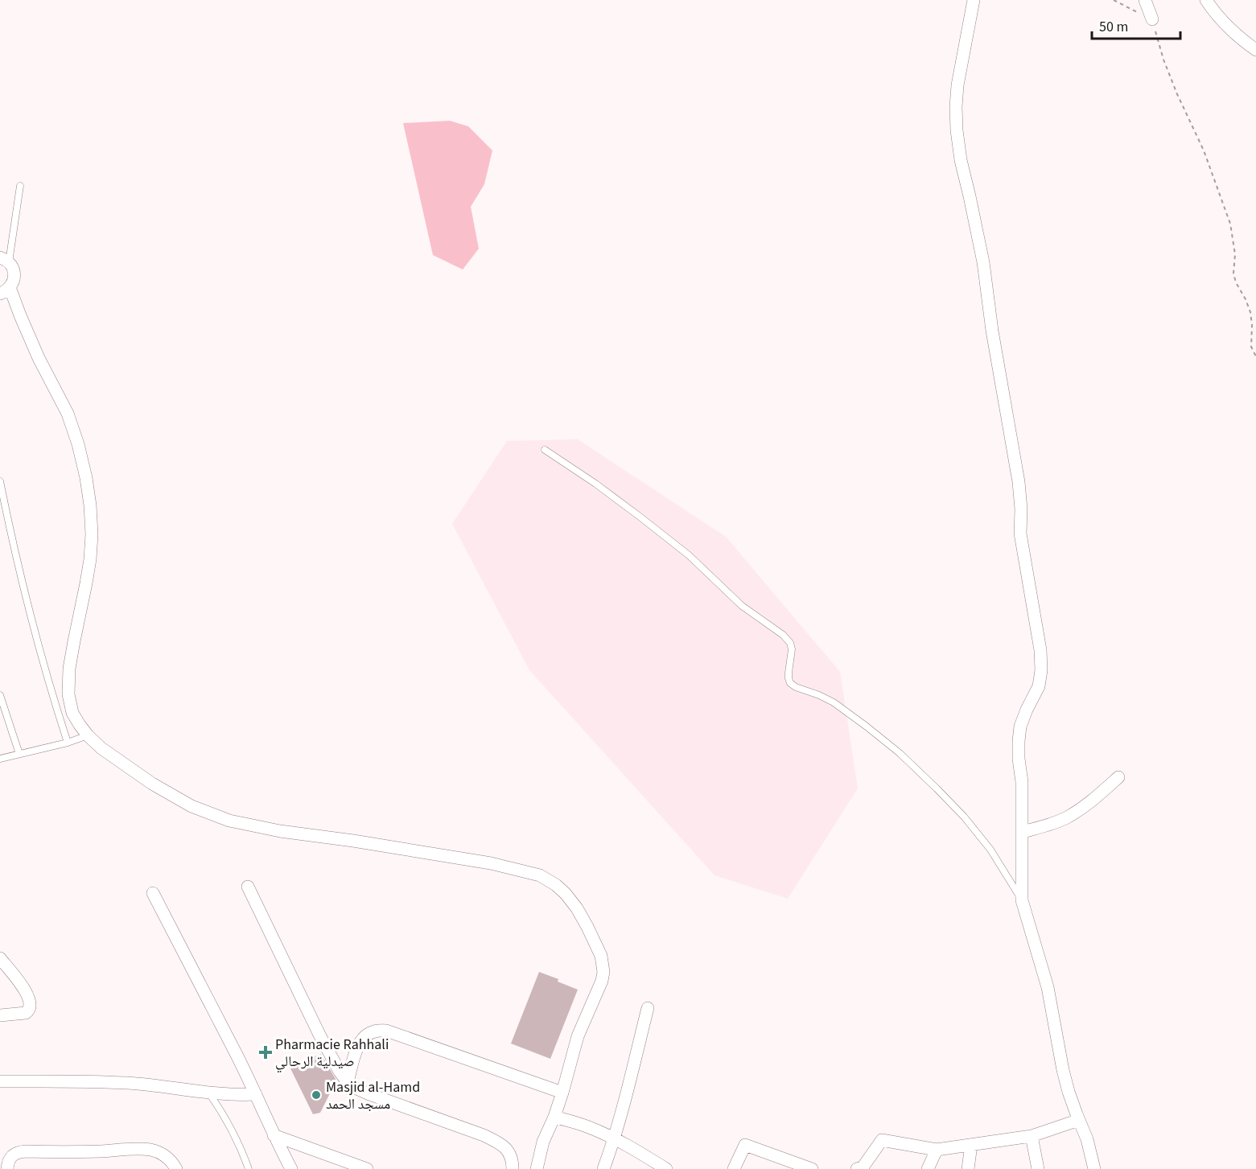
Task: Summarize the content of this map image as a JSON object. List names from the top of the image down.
{
  "places": {
    "health": ["Pharmacie Rahhali صيدلية الرحالي"],
    "other": ["Masjid al-Hamd مسجد الحمد"]
  },
  "scale_bar": "50 m"
}
